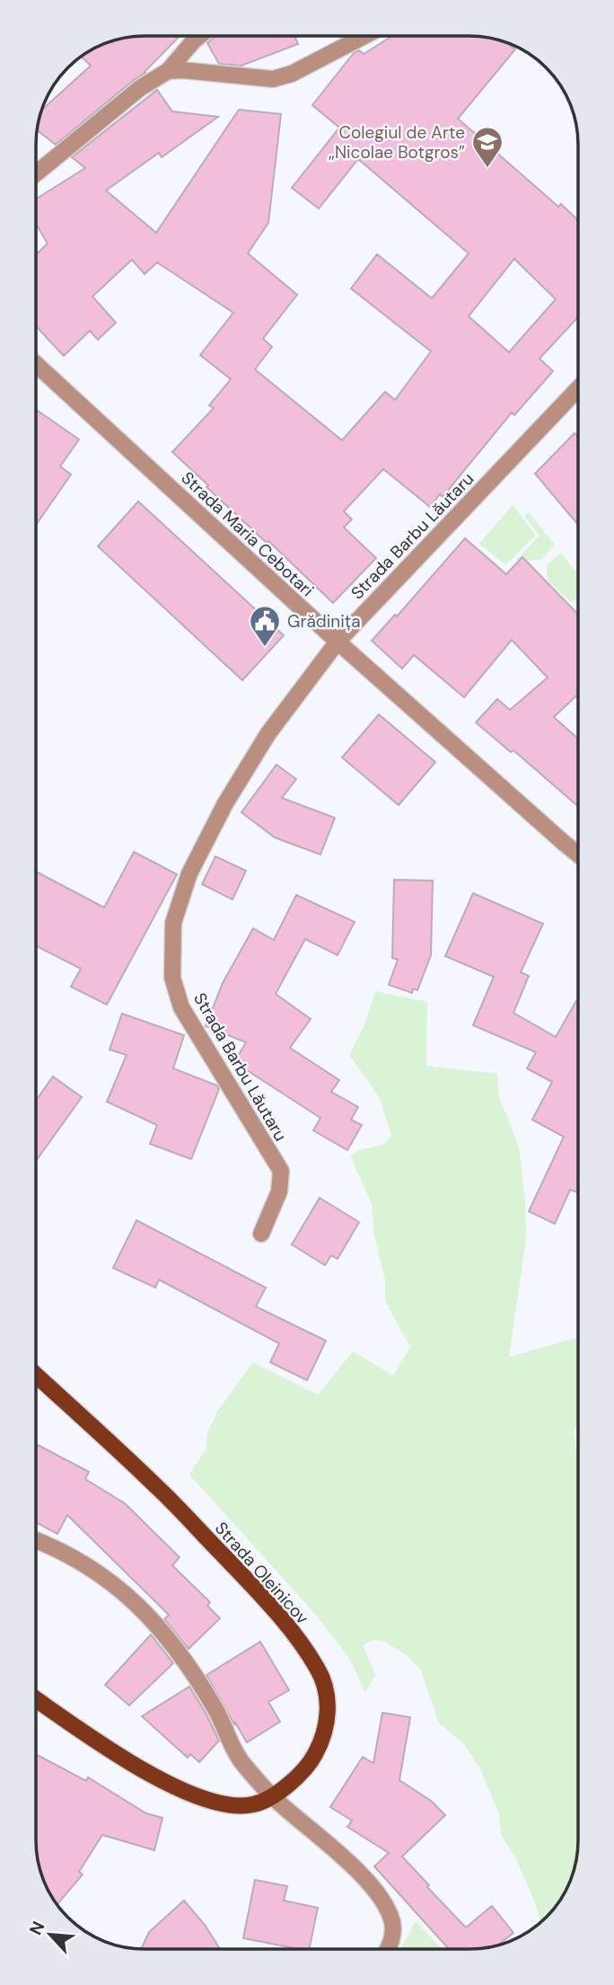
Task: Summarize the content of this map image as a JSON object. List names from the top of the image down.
{
  "streets": {
    "main road": ["Strada Oleinicov"],
    "street": ["Strada Maria Cebotari", "Strada Barbu Lăutaru"]
  },
  "crossings": [
    ["Strada Maria Cebotari", "Strada Barbu Lăutaru"]
  ],
  "places": {
    "school or university": ["Colegiul de Arte „Nicolae Botgros”"],
    "public building": ["Grădinița"]
  },
  "north": "top left"
}
